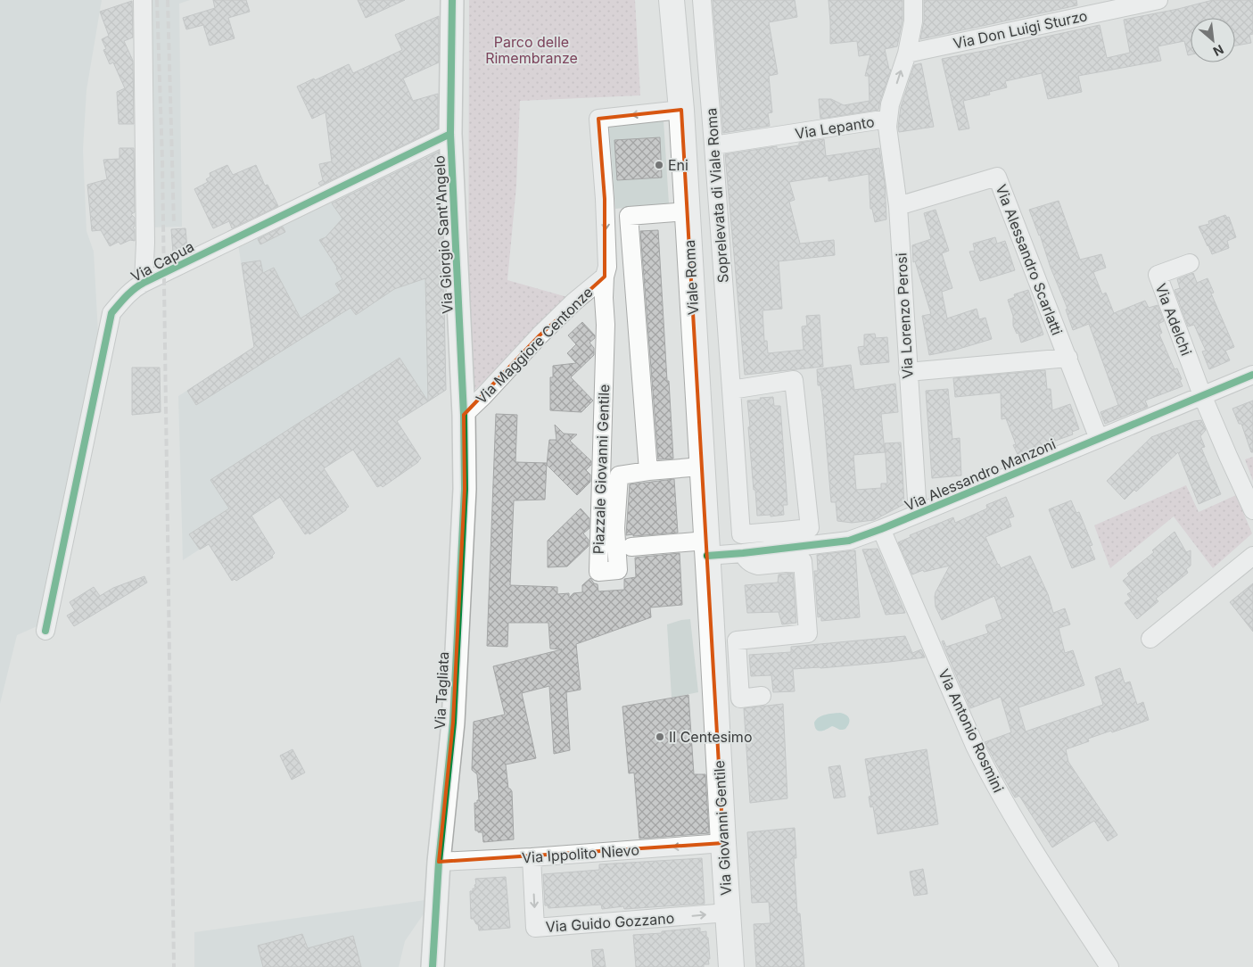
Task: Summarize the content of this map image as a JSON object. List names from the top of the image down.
{
  "streets": {
    "main road": ["Viale Roma", "Via Giovanni Gentile"],
    "street": [
      "Via Don Luigi Sturzo",
      "Via Lepanto",
      "Soprelevata di Viale Roma",
      "Via Giorgio Sant'Angelo",
      "Via Alessandro Scarlatti",
      "Via Capua",
      "Via Lorenzo Perosi",
      "Via Adelchi",
      "Via Maggiore Centonze",
      "Piazzale Giovanni Gentile",
      "Via Alessandro Manzoni",
      "Via Tagliata",
      "Via Antonio Rosmini",
      "Via Ippolito Nievo",
      "Via Guido Gozzano"
    ]
  },
  "crossings": [
    ["Via Don Luigi Sturzo", "Via Lepanto"],
    ["Via Lepanto", "Soprelevata di Viale Roma"],
    ["Via Lepanto", "Via Lorenzo Perosi"],
    ["Soprelevata di Viale Roma", "Via Alessandro Manzoni"],
    ["Via Giorgio Sant'Angelo", "Via Capua"],
    ["Via Giorgio Sant'Angelo", "Via Maggiore Centonze"],
    ["Via Giorgio Sant'Angelo", "Via Tagliata"],
    ["Via Alessandro Scarlatti", "Via Lorenzo Perosi"],
    ["Via Alessandro Scarlatti", "Via Alessandro Manzoni"],
    ["Viale Roma", "Via Maggiore Centonze"],
    ["Viale Roma", "Piazzale Giovanni Gentile"],
    ["Viale Roma", "Via Alessandro Manzoni"],
    ["Viale Roma", "Via Giovanni Gentile"],
    ["Via Lorenzo Perosi", "Via Alessandro Manzoni"],
    ["Via Adelchi", "Via Alessandro Manzoni"],
    ["Via Maggiore Centonze", "Piazzale Giovanni Gentile"],
    ["Via Maggiore Centonze", "Via Tagliata"],
    ["Via Alessandro Manzoni", "Via Antonio Rosmini"],
    ["Via Alessandro Manzoni", "Via Giovanni Gentile"],
    ["Via Tagliata", "Via Ippolito Nievo"],
    ["Via Giovanni Gentile", "Via Ippolito Nievo"],
    ["Via Giovanni Gentile", "Via Guido Gozzano"],
    ["Via Ippolito Nievo", "Via Guido Gozzano"]
  ],
  "one_way": ["Via Ippolito Nievo"],
  "parks": ["Parco delle Rimembranze"],
  "places": ["Eni", "Il Centesimo"],
  "north": "bottom right"
}
